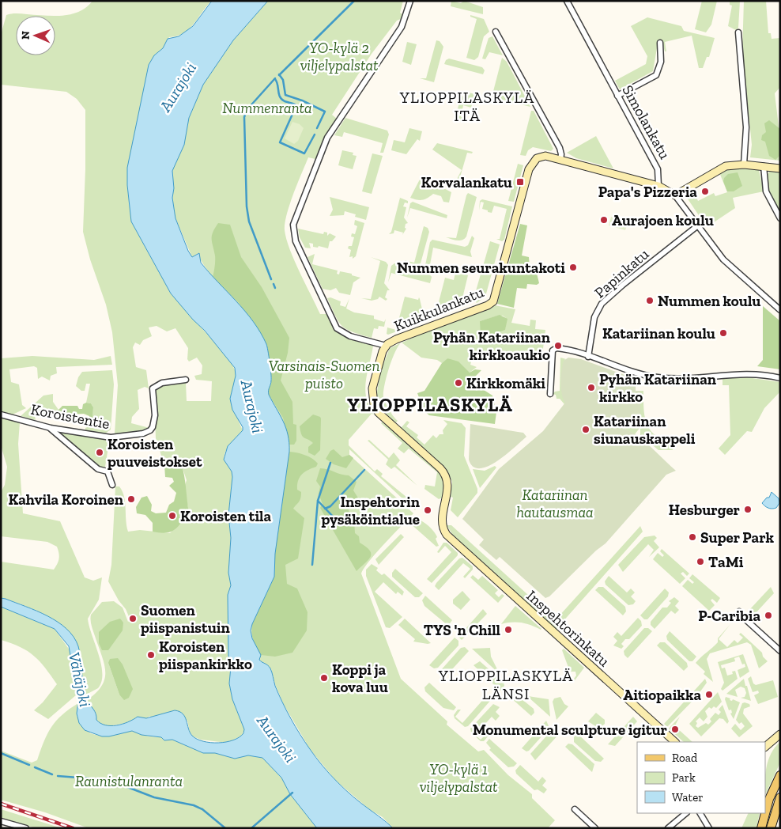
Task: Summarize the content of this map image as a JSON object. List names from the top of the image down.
{
  "streets": {
    "street": [
      "Simolankatu",
      "Papinkatu",
      "Kuikkulankatu",
      "Koroistentie",
      "Inspehtorinkatu"
    ]
  },
  "crossings": [
    ["Simolankatu", "Kuikkulankatu"],
    ["Kuikkulankatu", "Inspehtorinkatu"]
  ],
  "districts": ["YLIOPPILASKYLÄ ITÄ", "YLIOPPILASKYLÄ", "YLIOPPILASKYLÄ LÄNSI"],
  "water": ["Aurajoki", "Vähäjoki"],
  "parks": [
    "YO-kylä 2 viljelypalstat",
    "Nummenranta",
    "Varsinais-Suomen puisto",
    "Katariinan hautausmaa",
    "YO-kylä 1 viljelypalstat",
    "Raunistulanranta"
  ],
  "places": {
    "transit": ["Korvalankatu"],
    "other": [
      "Papa's Pizzeria",
      "Aurajoen koulu",
      "Nummen seurakuntakoti",
      "Nummen koulu",
      "Katariinan koulu",
      "Pyhän Katariinan kirkkoaukio",
      "Kirkkomäki",
      "Pyhän Katariinan kirkko",
      "Katariinan siunauskappeli",
      "Koroisten puuveistokset",
      "Kahvila Koroinen",
      "Hesburger",
      "Inspehtorin pysäköintialue",
      "Koroisten tila",
      "Super Park",
      "TaMi",
      "P-Caribia",
      "Suomen piispanistuin",
      "TYS 'n Chill",
      "Koroisten piispankirkko",
      "Koppi ja kova luu",
      "Aitiopaikka",
      "Monumental sculpture igitur"
    ]
  },
  "legend": ["Road", "Park", "Water"],
  "north": "left"
}
